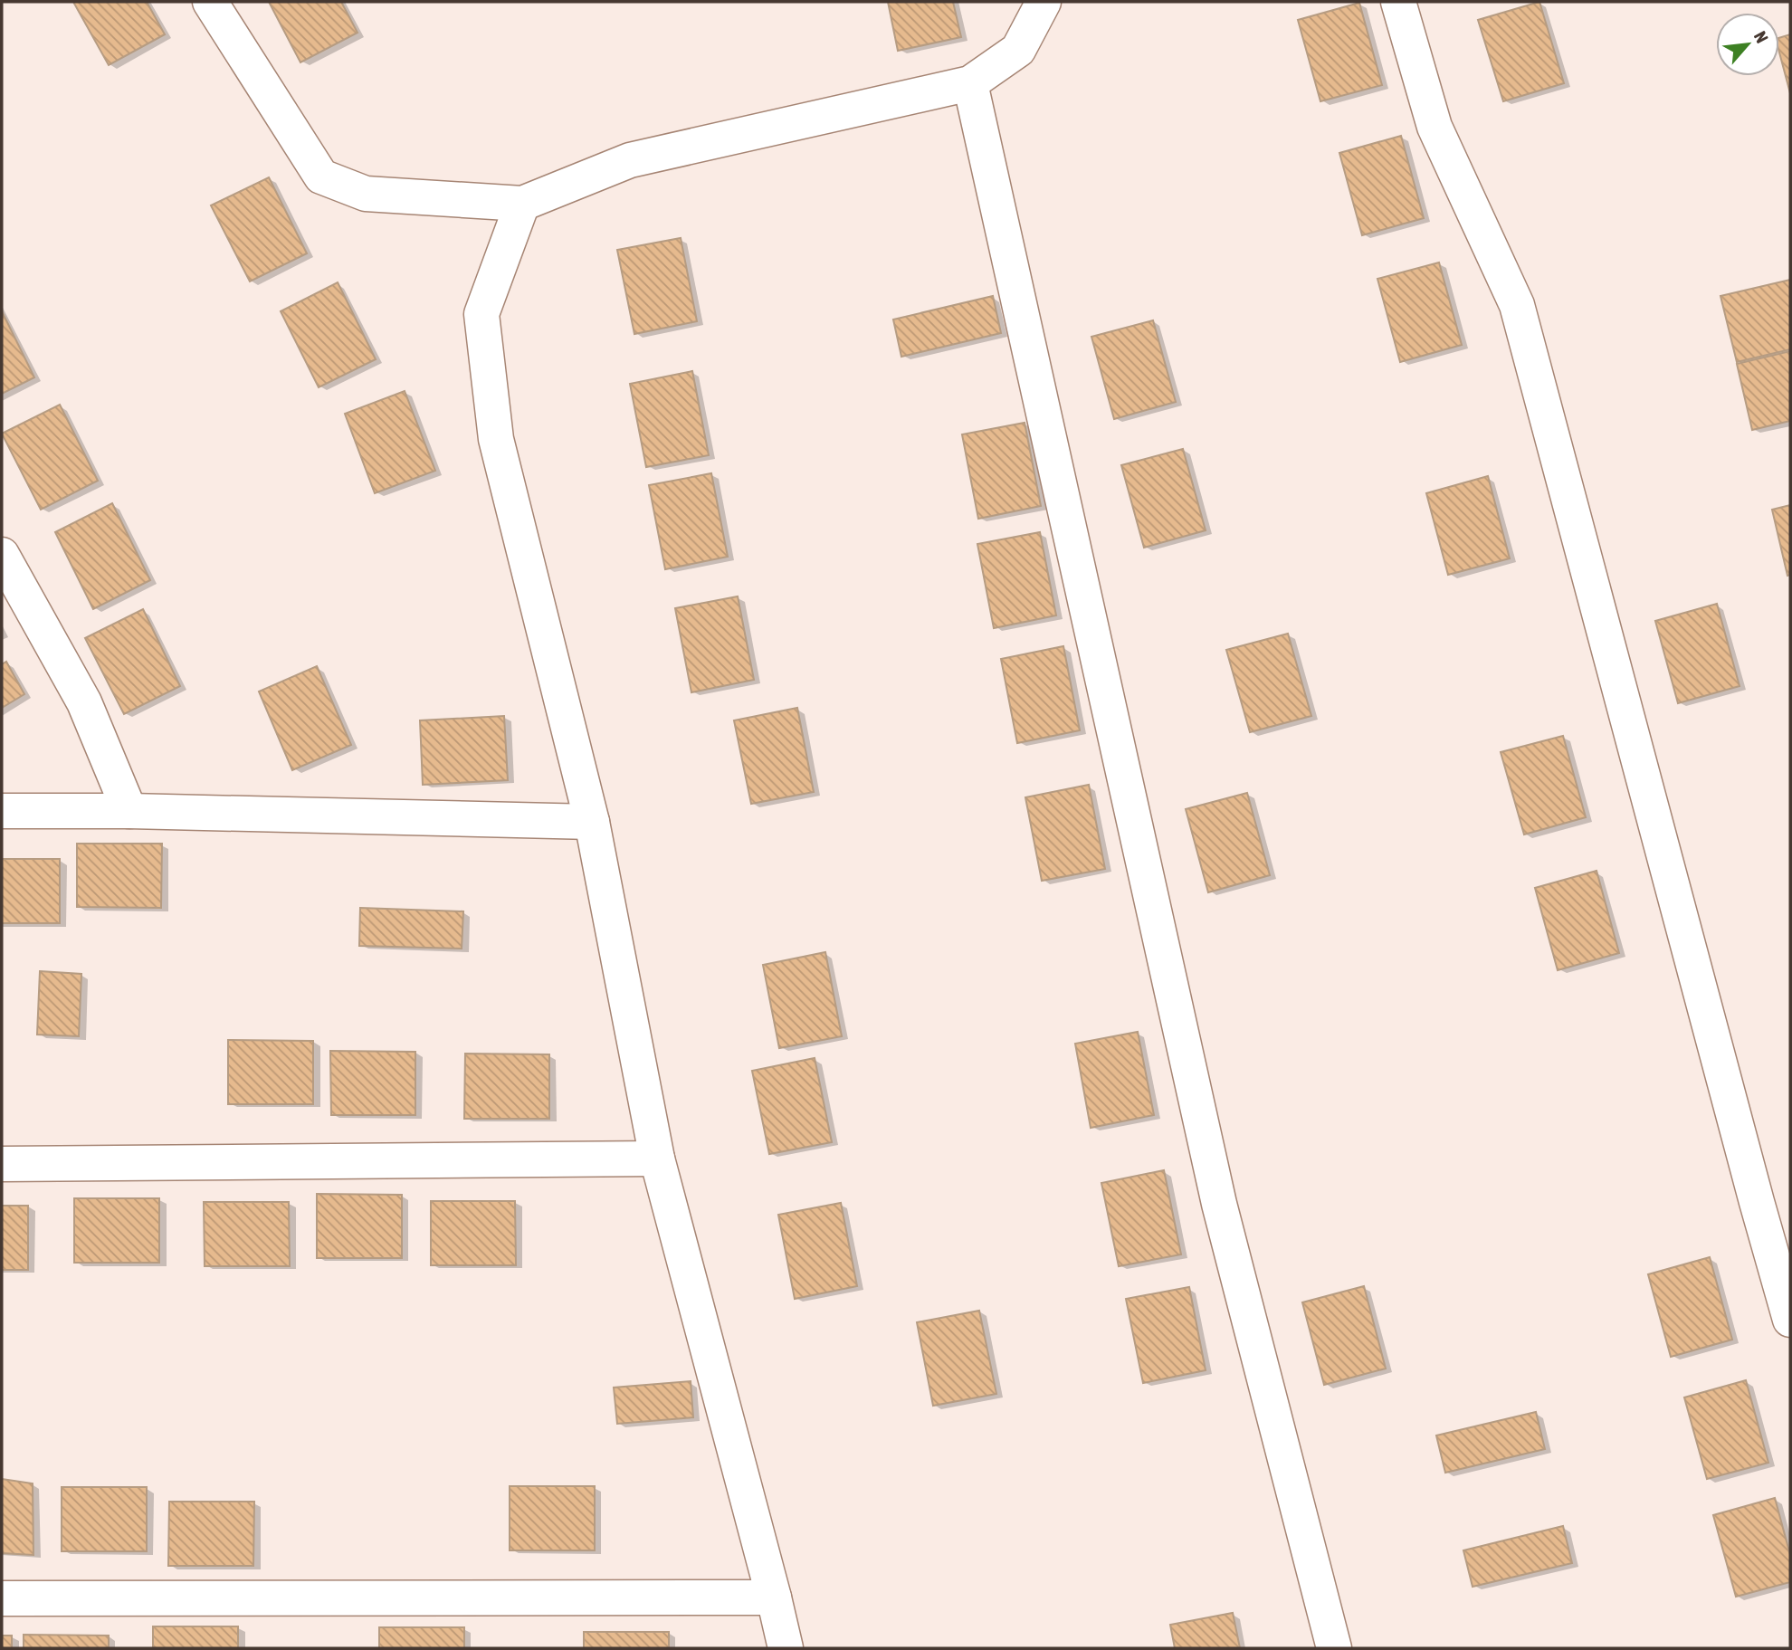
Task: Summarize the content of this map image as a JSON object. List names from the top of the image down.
{
  "north": "top right"
}
